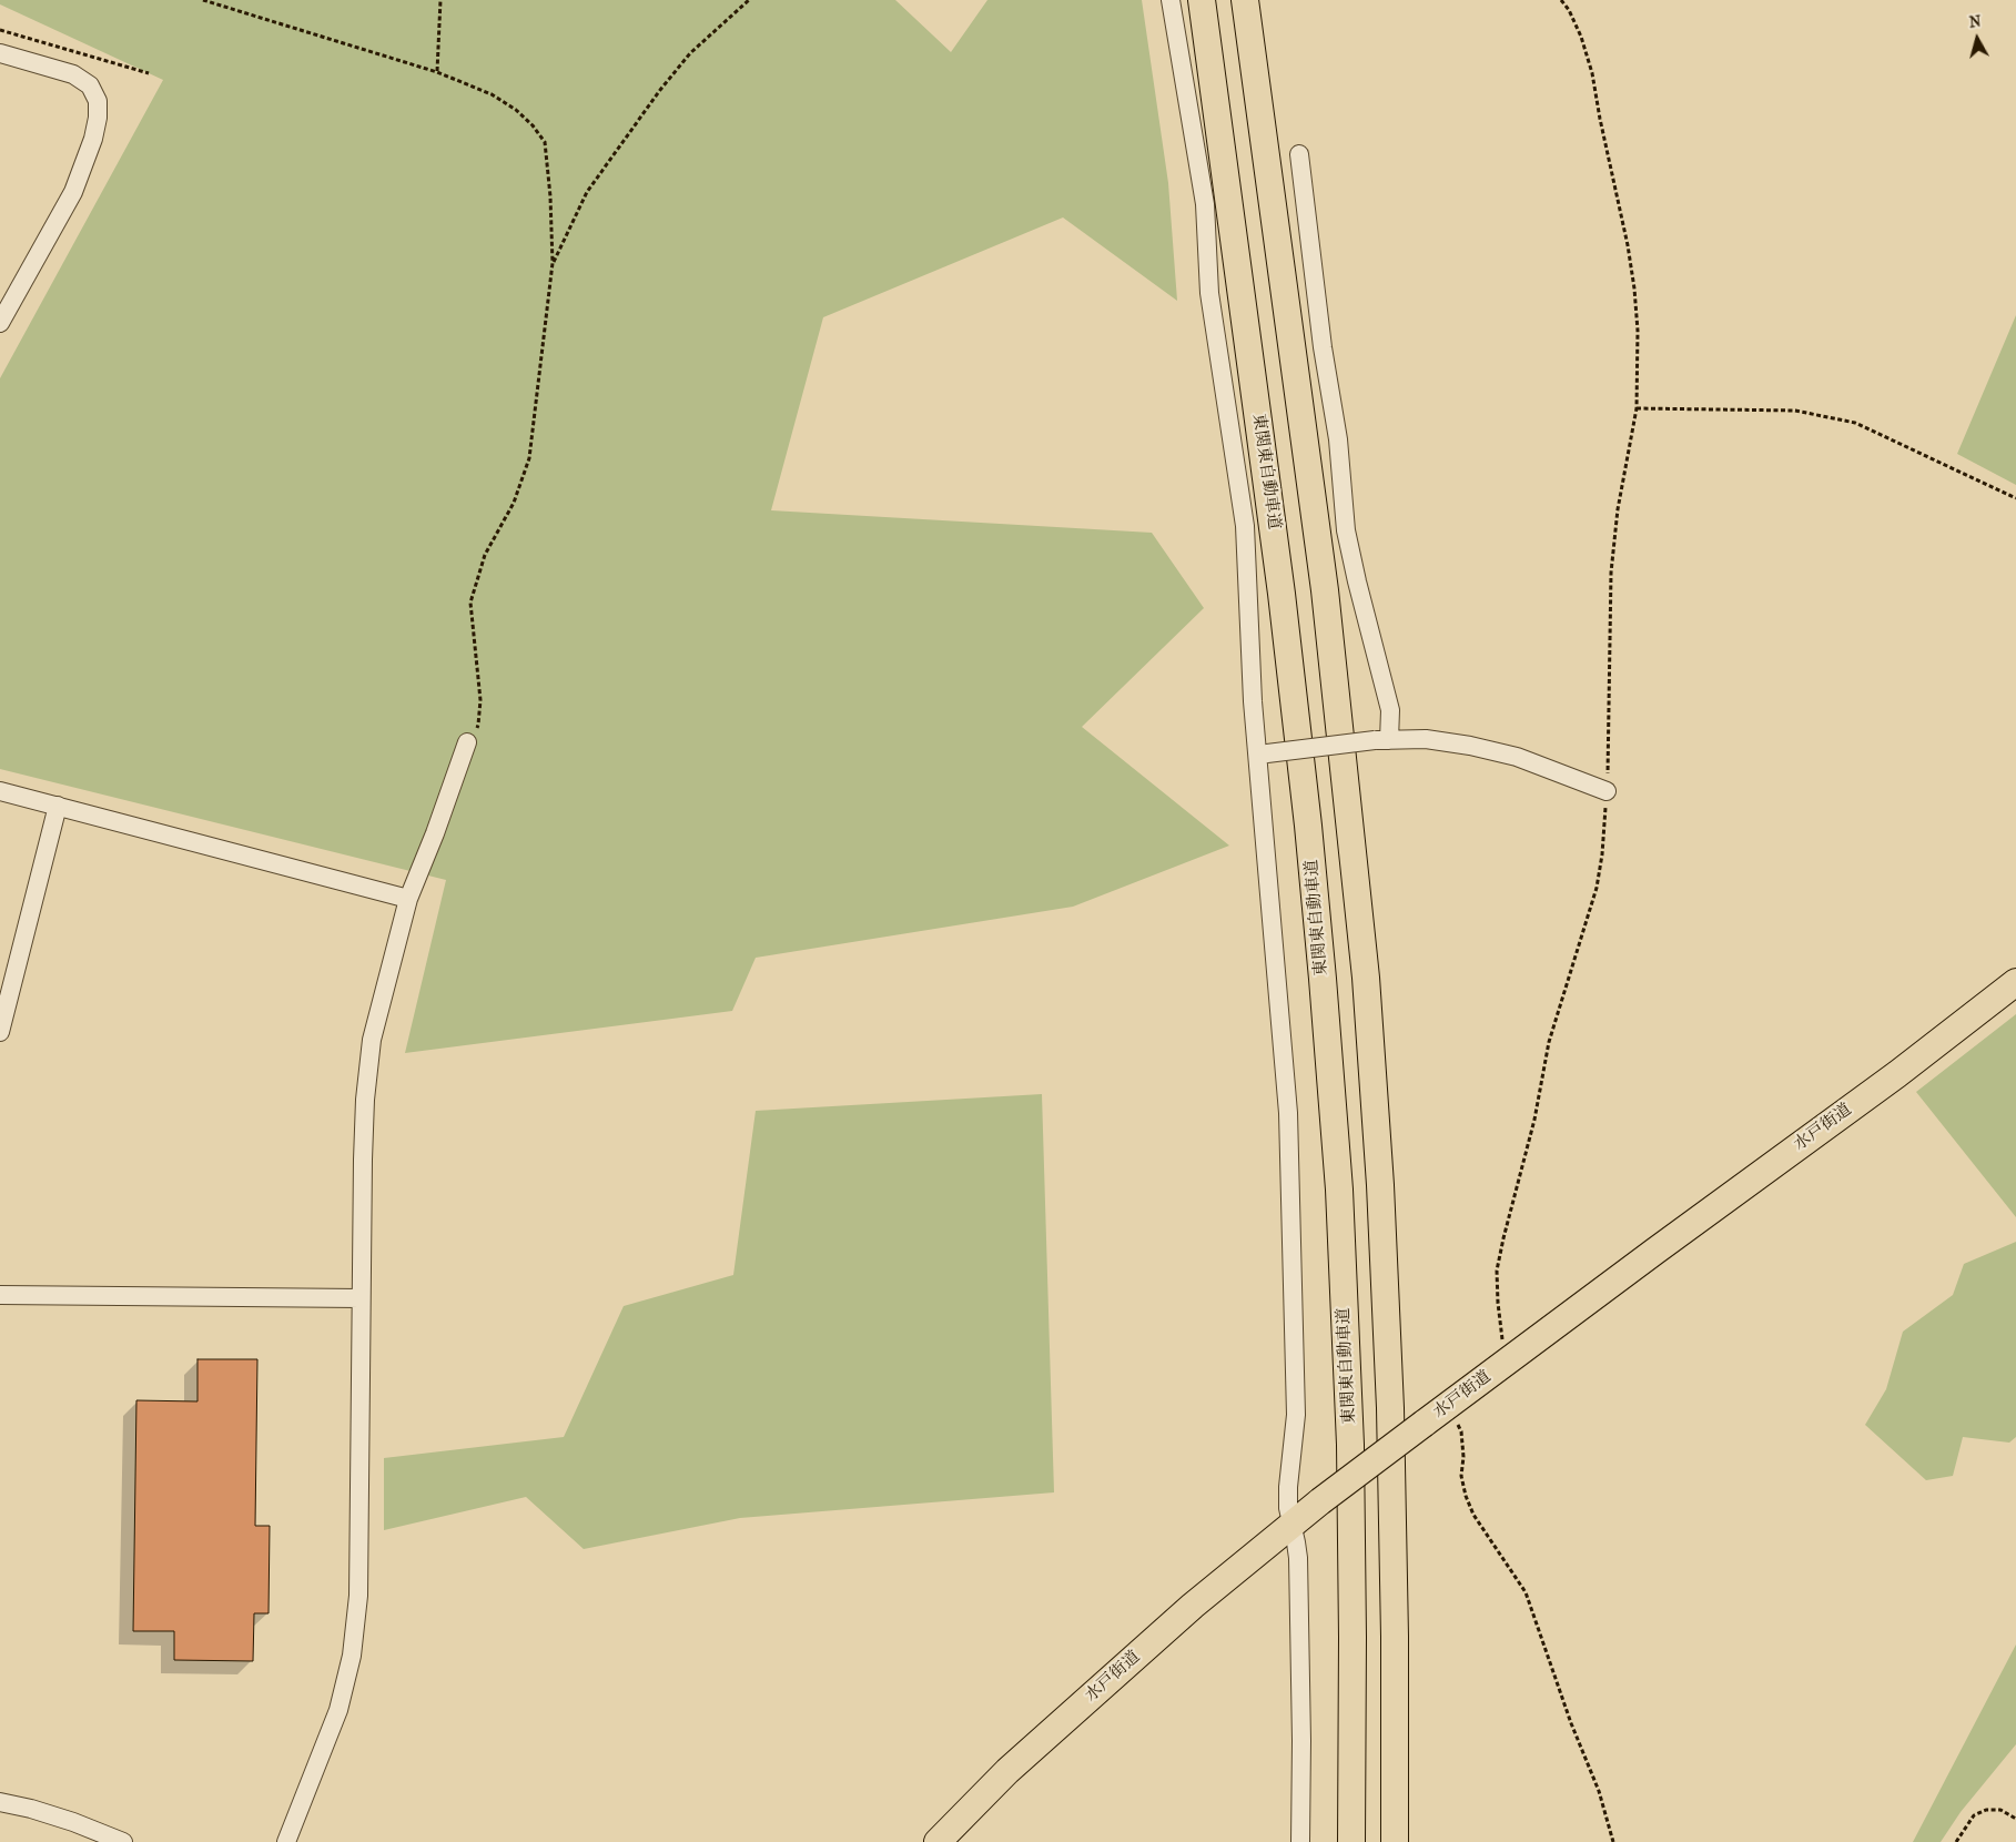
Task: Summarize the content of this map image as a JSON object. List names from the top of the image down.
{
  "streets": {
    "highway": ["東関東自動車道", "水戸街道"]
  },
  "north": "top"
}
